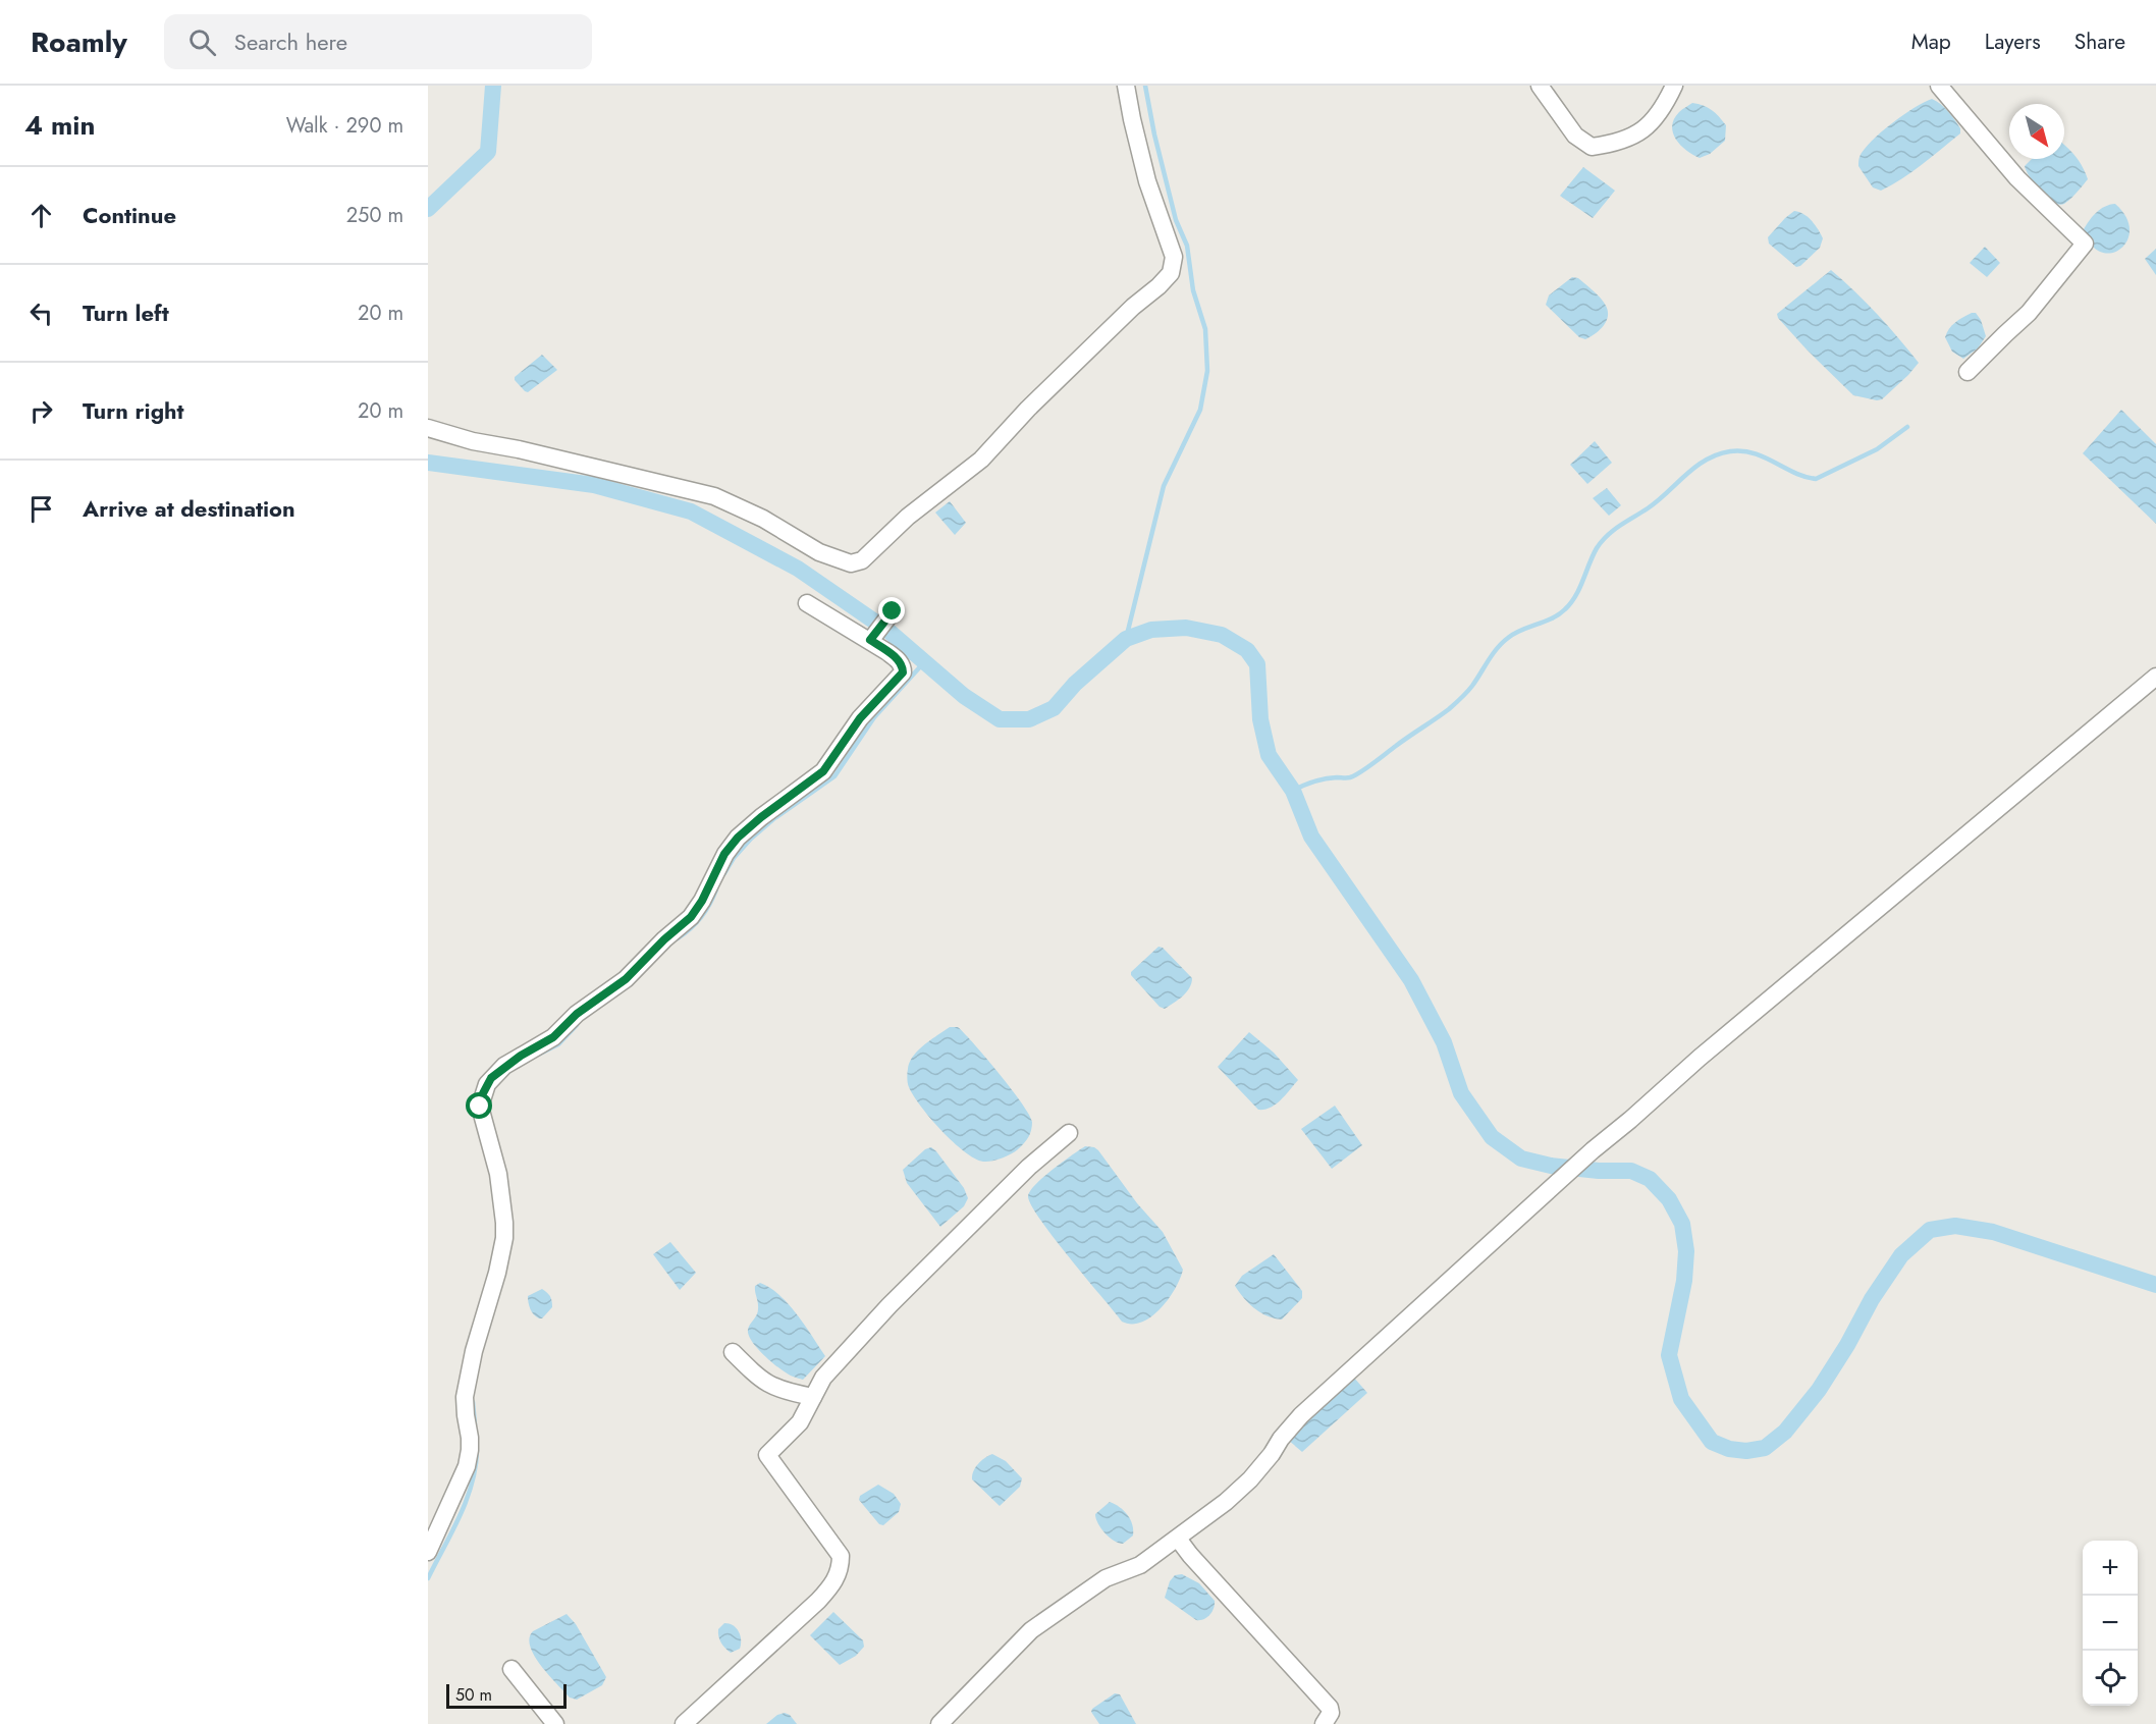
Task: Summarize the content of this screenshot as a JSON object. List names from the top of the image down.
{
  "scale_bar": "50 m",
  "north": "bottom right",
  "page": {
    "header": "Roamly",
    "search": "Search here",
    "nav": ["Map", "Layers", "Share"],
    "heading": ["4 min", "Walk · 290 m"],
    "list": [
      ["Continue", "250 m"],
      ["Turn left", "20 m"],
      ["Turn right", "20 m"],
      "Arrive at destination"
    ],
    "map_buttons": ["+", "−"],
    "scale": "50 m"
  }
}
